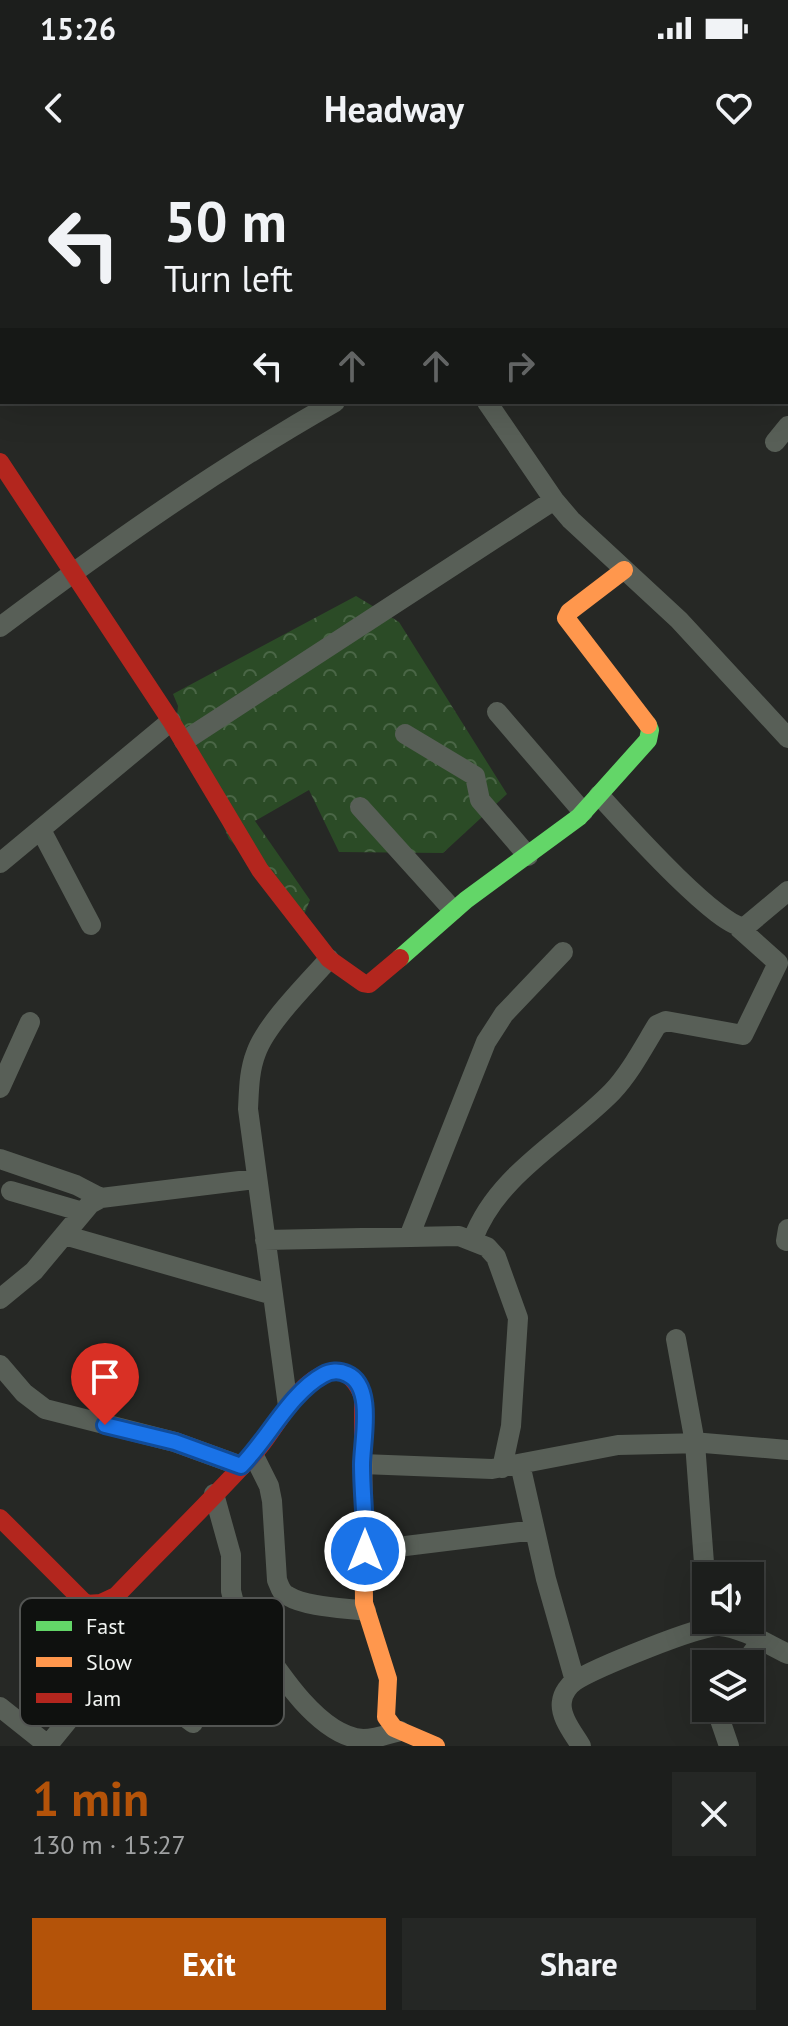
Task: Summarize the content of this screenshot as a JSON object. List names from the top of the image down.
{
  "legend": ["Fast", "Slow", "Jam"],
  "page": {
    "status": "15:26",
    "header": "Headway",
    "turn": ["50 m", "Turn left"],
    "heading": ["1 min", "130 m · 15:27"],
    "buttons": ["Exit", "Share"]
  }
}
